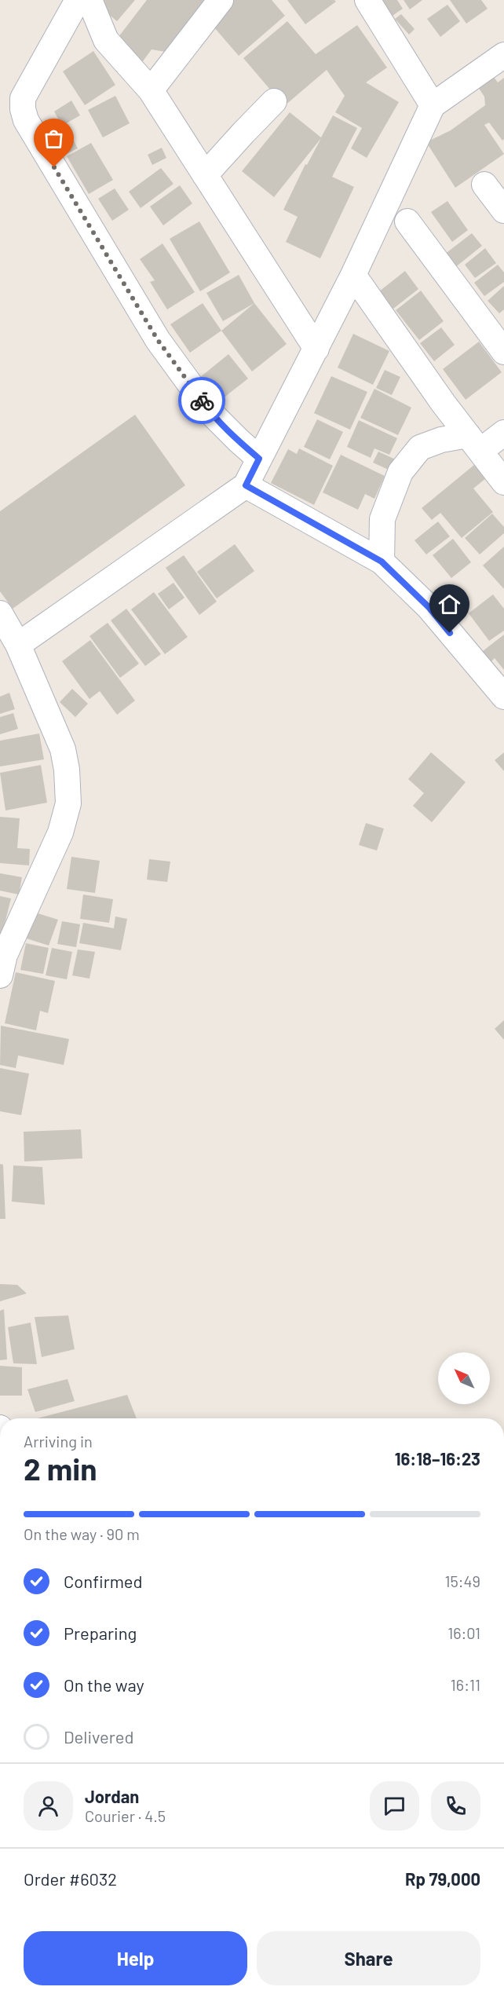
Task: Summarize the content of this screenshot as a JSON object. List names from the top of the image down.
{
  "north": "top left",
  "page": {
    "heading": ["2 min", "Arriving in", "16:18–16:23"],
    "panel": [
      "Jordan",
      "Courier · 4.5",
      "Order #6032",
      "Rp 79,000"
    ],
    "bar": "On the way · 90 m",
    "list": [
      ["Confirmed", "15:49"],
      ["Preparing", "16:01"],
      ["On the way", "16:11"],
      "Delivered"
    ],
    "buttons": ["Help", "Share"]
  }
}
